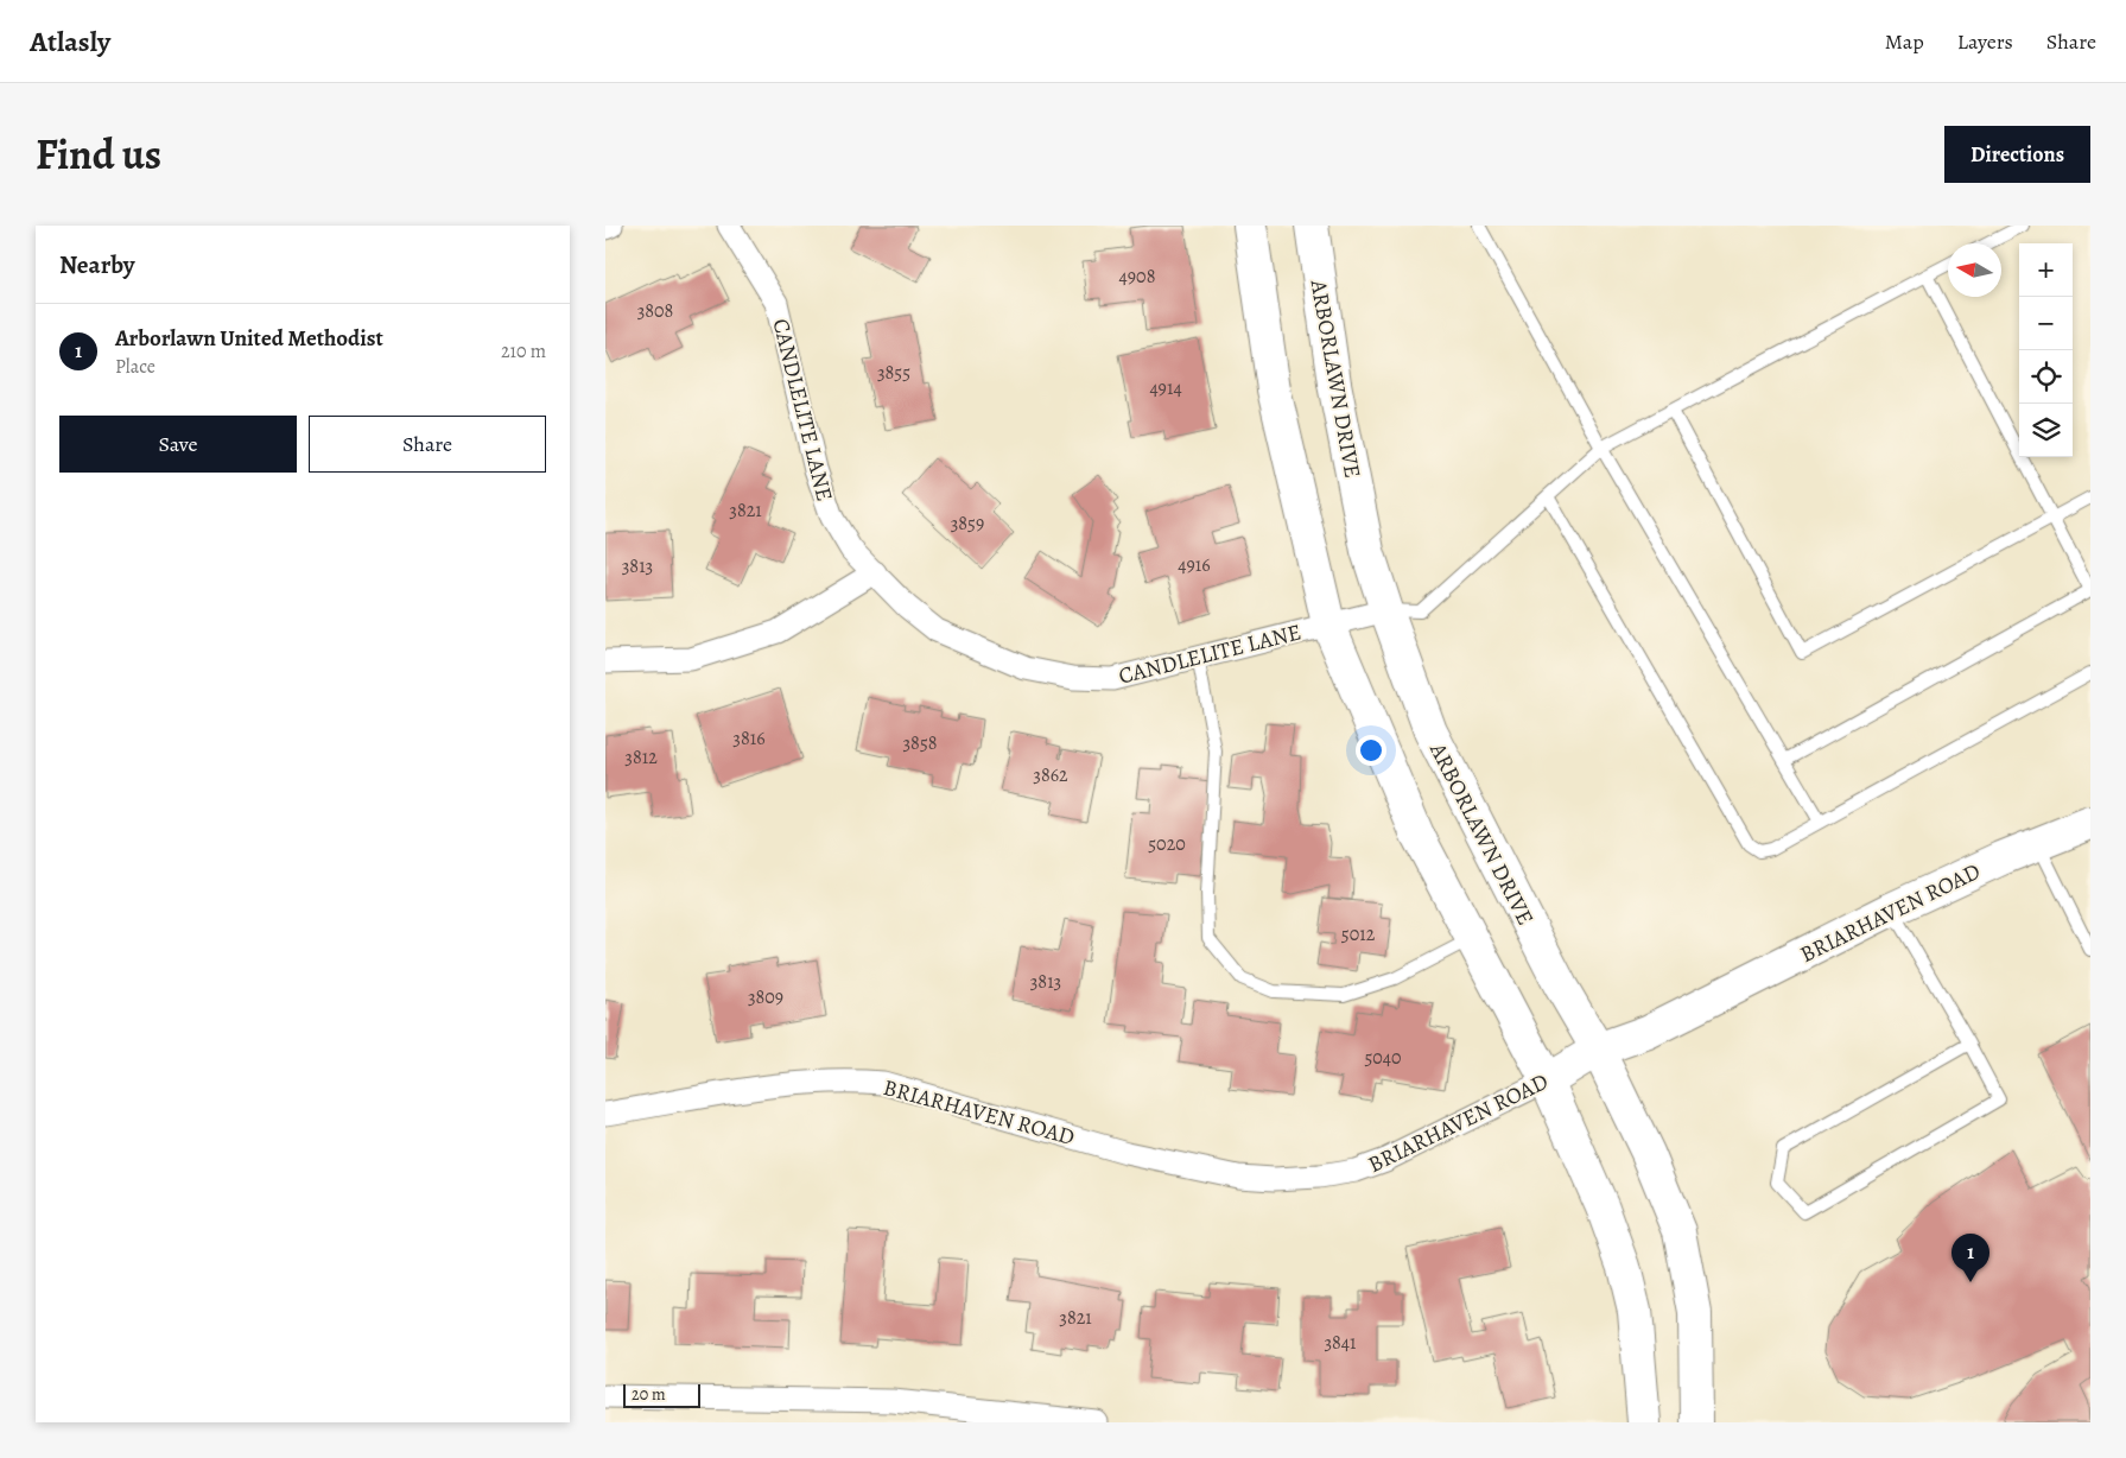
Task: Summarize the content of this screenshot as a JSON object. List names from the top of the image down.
{
  "streets": {
    "main road": ["ARBORLAWN DRIVE", "BRIARHAVEN ROAD"],
    "street": ["CANDLELITE LANE"]
  },
  "crossings": [
    ["ARBORLAWN DRIVE", "CANDLELITE LANE"],
    ["ARBORLAWN DRIVE", "BRIARHAVEN ROAD"]
  ],
  "house_numbers": [
    "4908",
    "3808",
    "3855",
    "4914",
    "3821",
    "3859",
    "4916",
    "3813",
    "3816",
    "3858",
    "3812",
    "3862",
    "5020",
    "5012",
    "3813",
    "3809",
    "5040",
    "3821",
    "3841"
  ],
  "scale_bar": "20 m",
  "north": "left",
  "page": {
    "header": "Atlasly",
    "nav": ["Map", "Layers", "Share"],
    "title": "Find us",
    "buttons": [
      "Directions",
      ["Save", "Share"]
    ],
    "heading": "Nearby",
    "map_buttons": ["+", "−"],
    "list": [
      {
        "mark": "1",
        "name": "Arborlawn United Methodist",
        "note": "Place",
        "value": "210 m"
      }
    ],
    "pins": "1",
    "scale": "20 m"
  }
}
